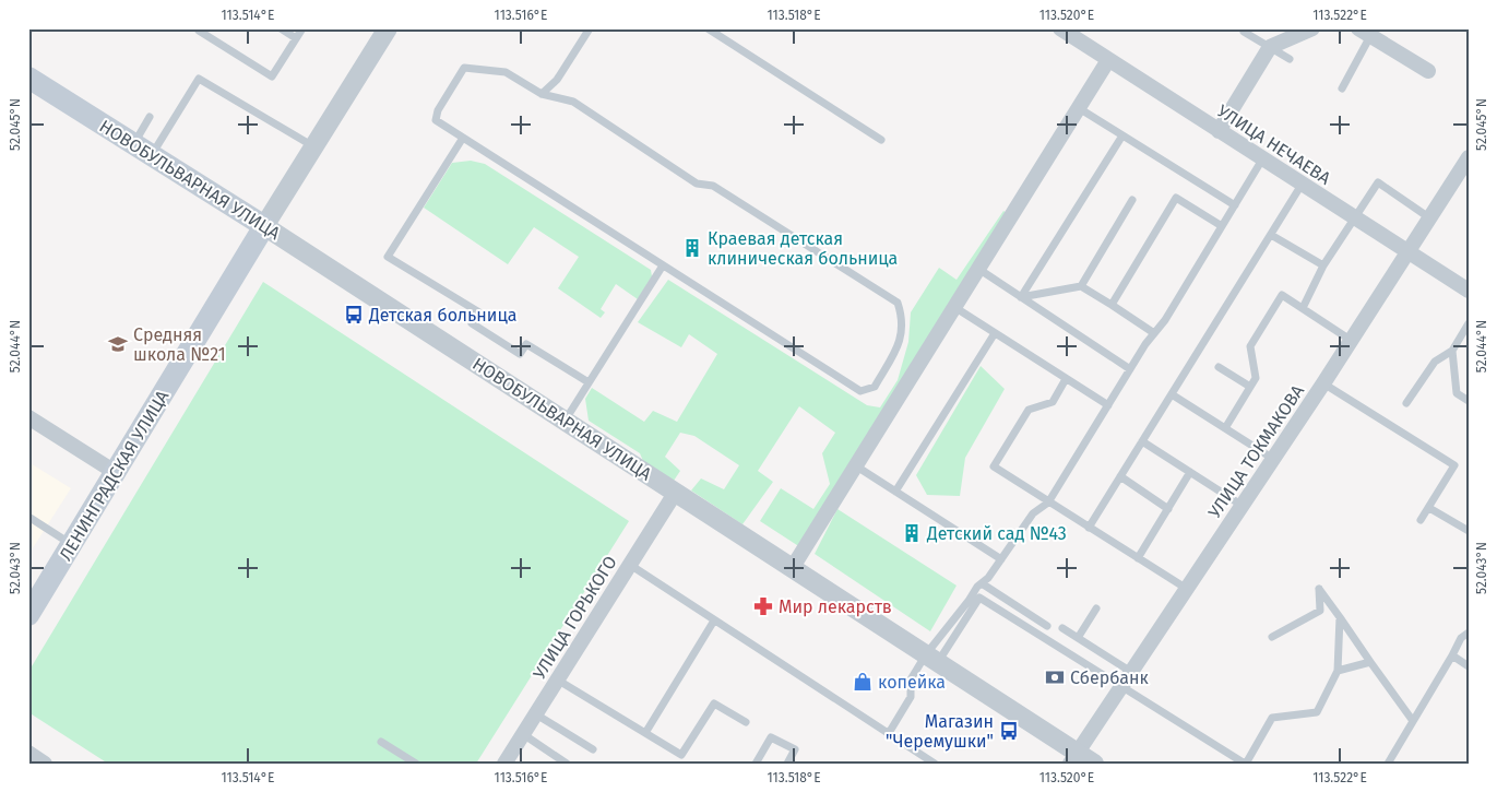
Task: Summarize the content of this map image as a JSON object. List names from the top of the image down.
{
  "streets": {
    "main road": ["НОВОБУЛЬВАРНАЯ УЛИЦА", "ЛЕНИНГРАДСКАЯ УЛИЦА"],
    "street": ["УЛИЦА НЕЧАЕВА", "УЛИЦА ТОКМАКОВА", "УЛИЦА ГОРЬКОГО"]
  },
  "crossings": [
    ["УЛИЦА НЕЧАЕВА", "УЛИЦА ТОКМАКОВА"],
    ["НОВОБУЛЬВАРНАЯ УЛИЦА", "УЛИЦА ТОКМАКОВА"],
    ["НОВОБУЛЬВАРНАЯ УЛИЦА", "ЛЕНИНГРАДСКАЯ УЛИЦА"],
    ["НОВОБУЛЬВАРНАЯ УЛИЦА", "УЛИЦА ГОРЬКОГО"]
  ],
  "places": {
    "building": ["Краевая детская клиническая больница", "Детский сад №43"],
    "bus stop": ["Детская больница", "Магазин \"Черемушки\""],
    "school or university": ["Средняя школа №21"],
    "pharmacy": ["Мир лекарств"],
    "bank": ["Сбербанк"],
    "shop": ["копейка"]
  },
  "coordinates": [
    "113.514°E",
    "113.516°E",
    "113.518°E",
    "113.520°E",
    "113.522°E",
    "52.045°N",
    "52.044°N",
    "52.043°N"
  ]
}
